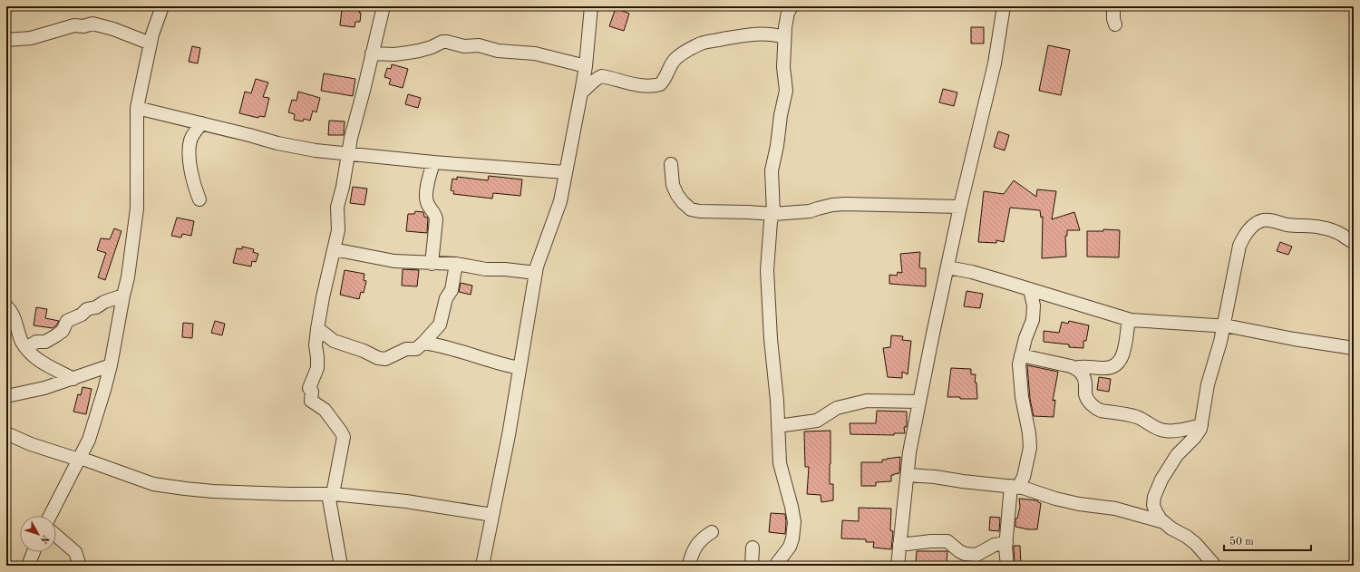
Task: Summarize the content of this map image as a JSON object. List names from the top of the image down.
{
  "scale_bar": "50 m",
  "north": "bottom right"
}
